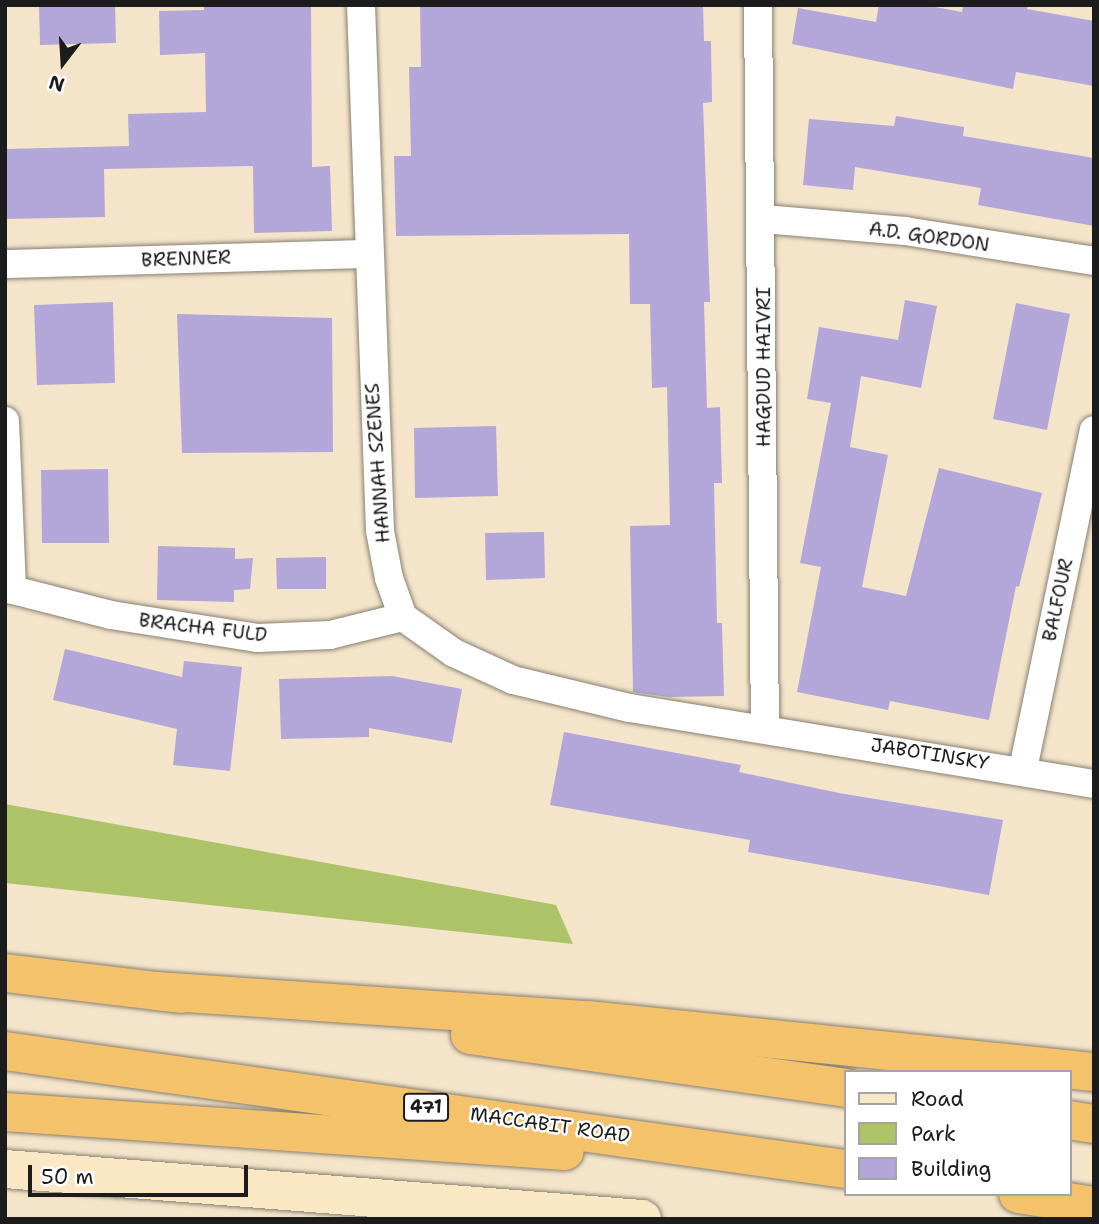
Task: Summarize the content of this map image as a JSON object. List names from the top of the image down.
{
  "streets": {
    "highway": ["471", "MACCABIT ROAD"],
    "street": [
      "A.D. GORDON",
      "BRENNER",
      "HAGDUD HAIVRI",
      "HANNAH SZENES",
      "BALFOUR",
      "BRACHA FULD",
      "JABOTINSKY"
    ]
  },
  "crossings": [
    ["A.D. GORDON", "HAGDUD HAIVRI"],
    ["BRENNER", "HANNAH SZENES"],
    ["HAGDUD HAIVRI", "JABOTINSKY"],
    ["HANNAH SZENES", "BRACHA FULD"],
    ["BALFOUR", "JABOTINSKY"]
  ],
  "legend": ["Road", "Park", "Building"],
  "scale_bar": "50 m",
  "north": "bottom"
}
